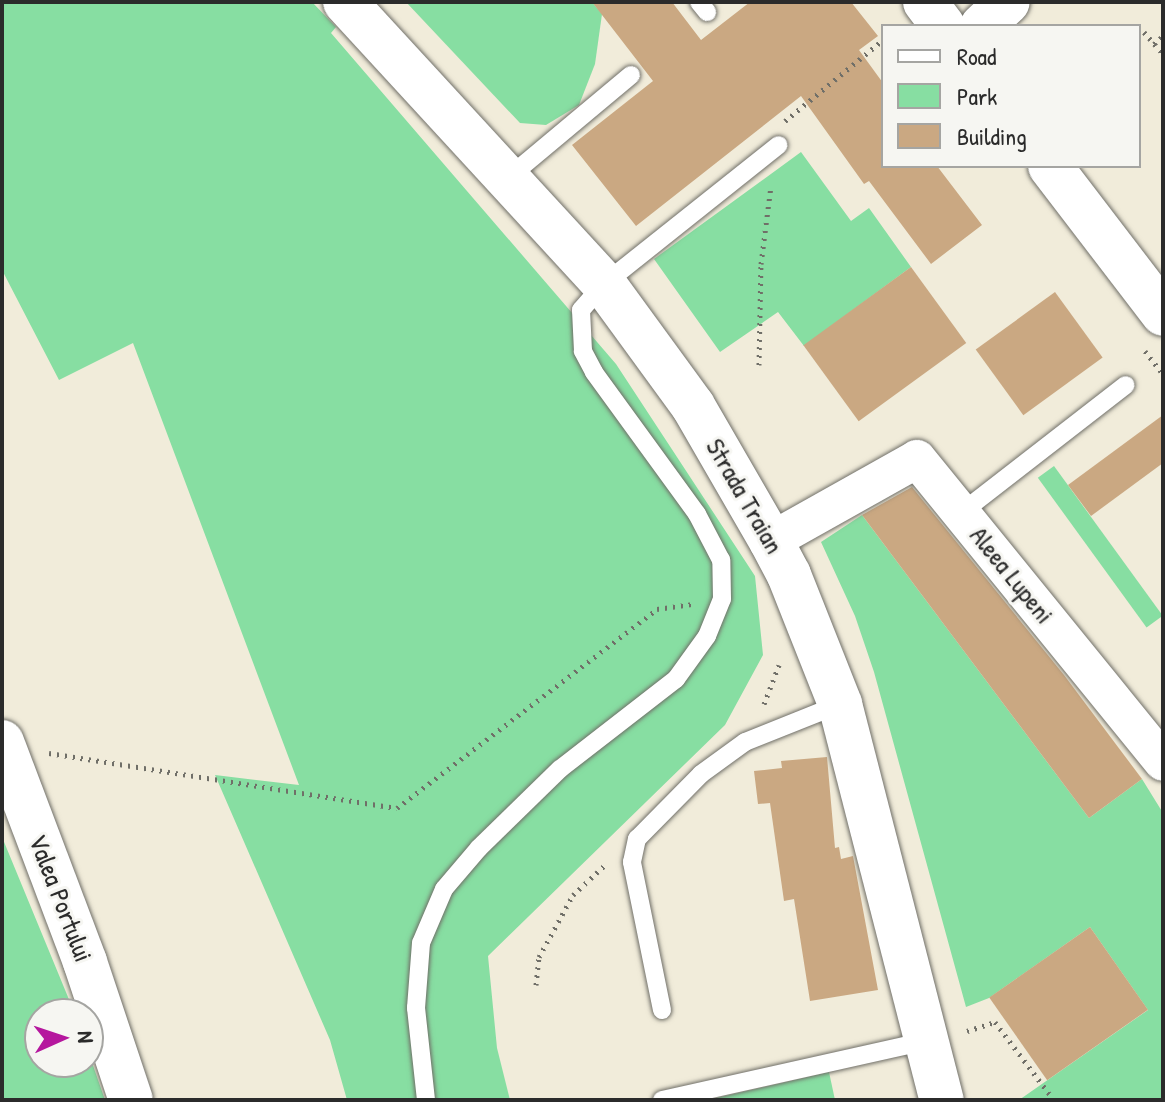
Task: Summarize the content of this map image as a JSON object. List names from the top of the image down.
{
  "streets": {
    "street": ["Strada Traian", "Aleea Lupeni", "Valea Portului"]
  },
  "legend": ["Road", "Park", "Building"],
  "north": "right"
}
